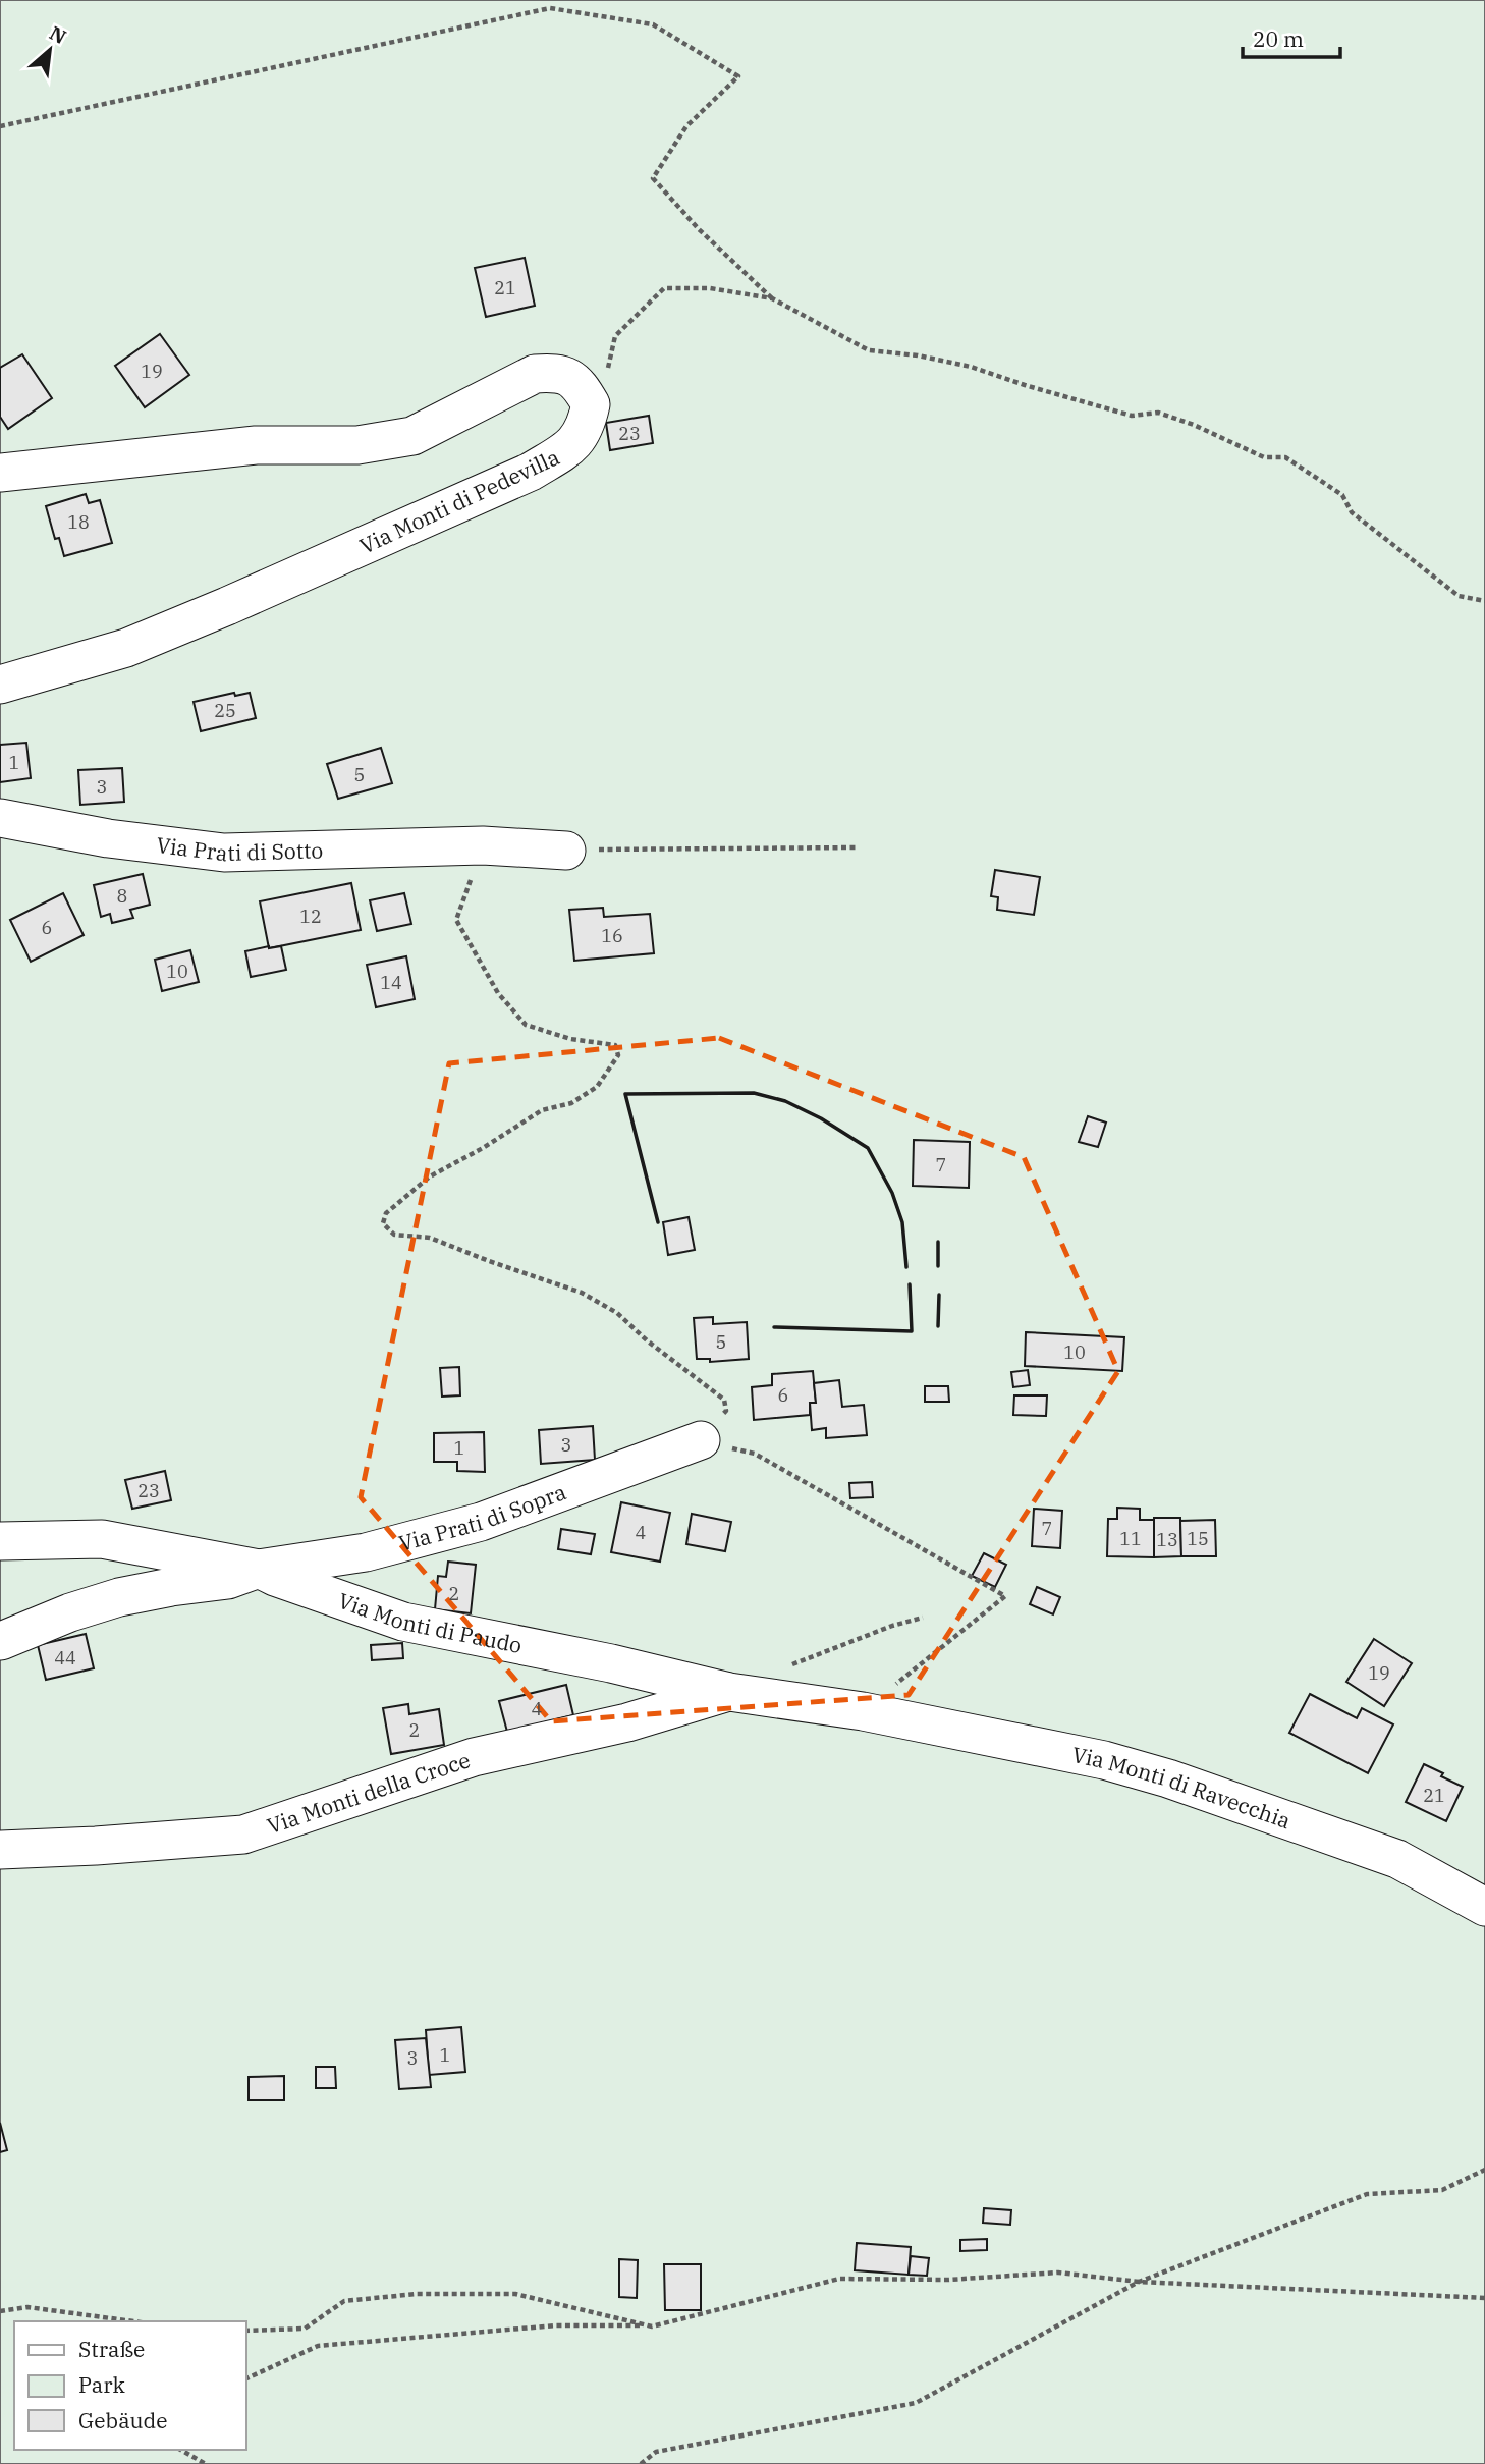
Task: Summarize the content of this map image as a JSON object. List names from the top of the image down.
{
  "streets": {
    "street": [
      "Via Monti di Pedevilla",
      "Via Prati di Sotto",
      "Via Prati di Sopra",
      "Via Monti di Paudo",
      "Via Monti di Ravecchia",
      "Via Monti della Croce"
    ]
  },
  "crossings": [
    ["Via Prati di Sopra", "Via Monti di Paudo"],
    ["Via Monti di Paudo", "Via Monti di Ravecchia"],
    ["Via Monti di Paudo", "Via Monti della Croce"]
  ],
  "house_numbers": [
    "21",
    "19",
    "23",
    "18",
    "25",
    "1",
    "5",
    "3",
    "8",
    "12",
    "6",
    "16",
    "10",
    "14",
    "7",
    "5",
    "10",
    "6",
    "3",
    "1",
    "23",
    "7",
    "4",
    "11",
    "15",
    "13",
    "2",
    "44",
    "19",
    "4",
    "2",
    "21",
    "1",
    "3"
  ],
  "legend": ["Straße", "Park", "Gebäude"],
  "scale_bar": "20 m",
  "north": "top right"
}
